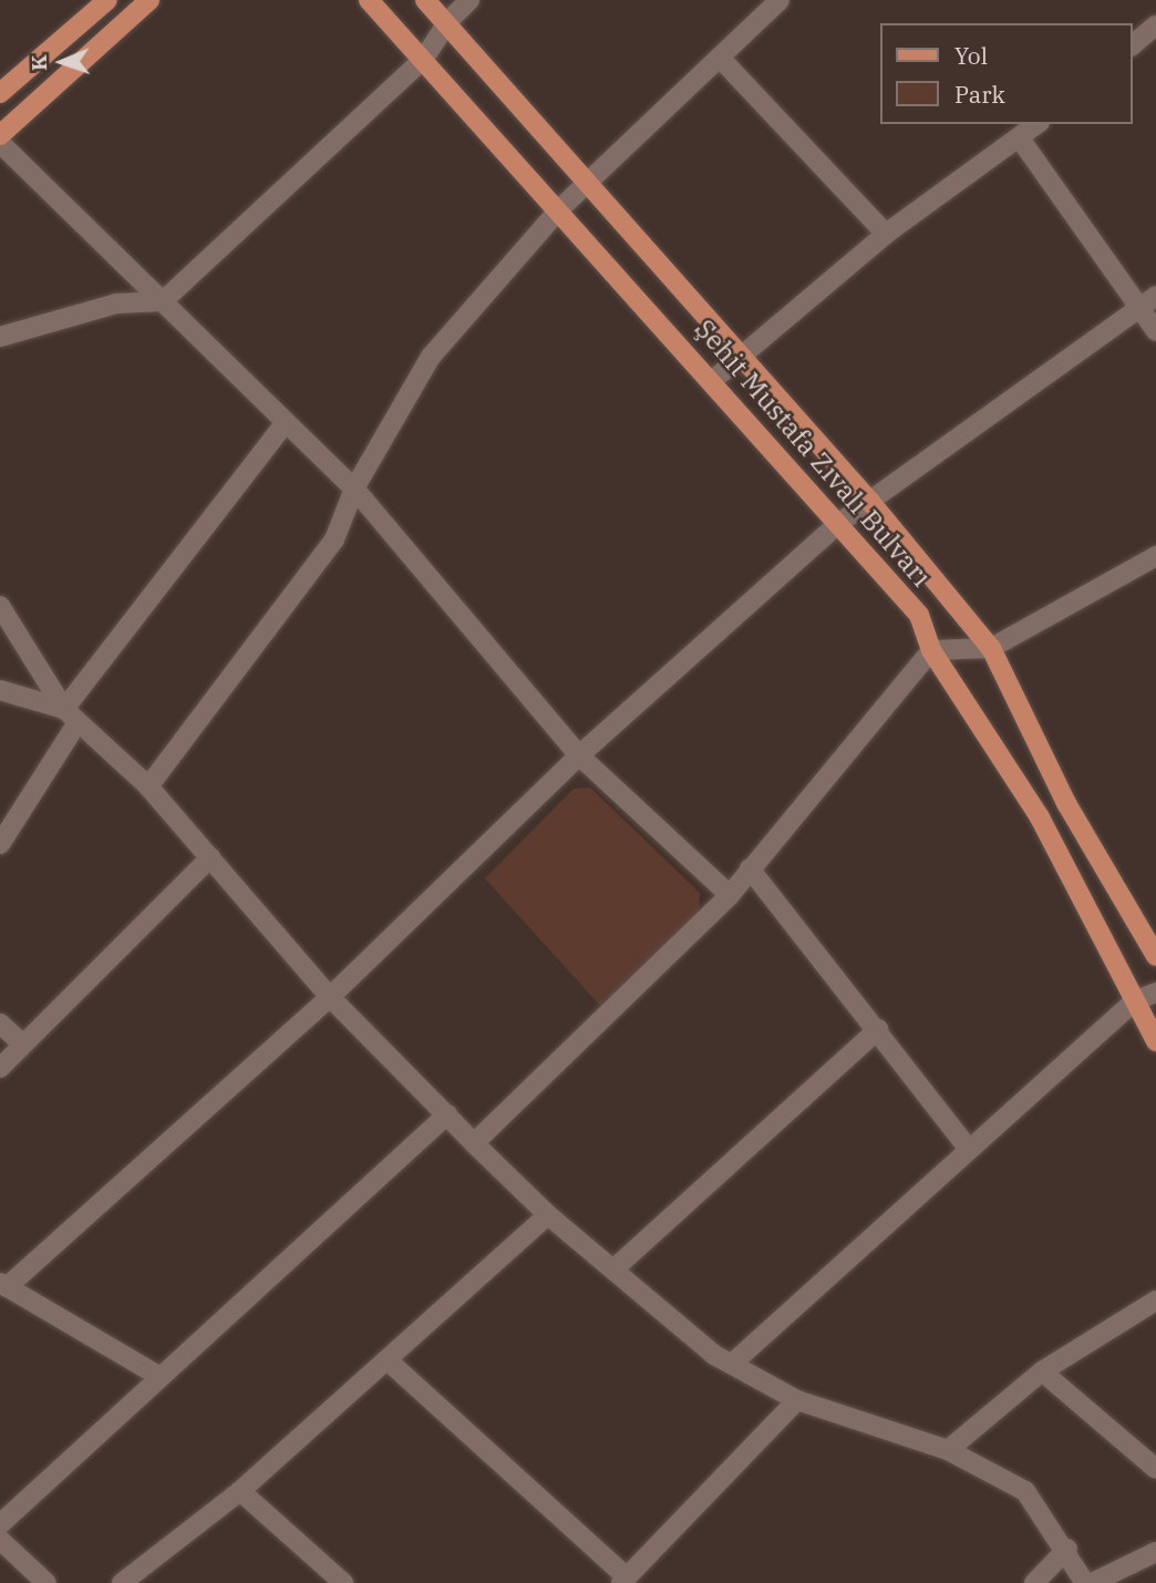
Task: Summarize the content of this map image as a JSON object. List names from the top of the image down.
{
  "streets": {
    "main road": ["Şehit Mustafa Zıvalı Bulvarı"]
  },
  "legend": ["Yol", "Park"],
  "north": "left"
}
